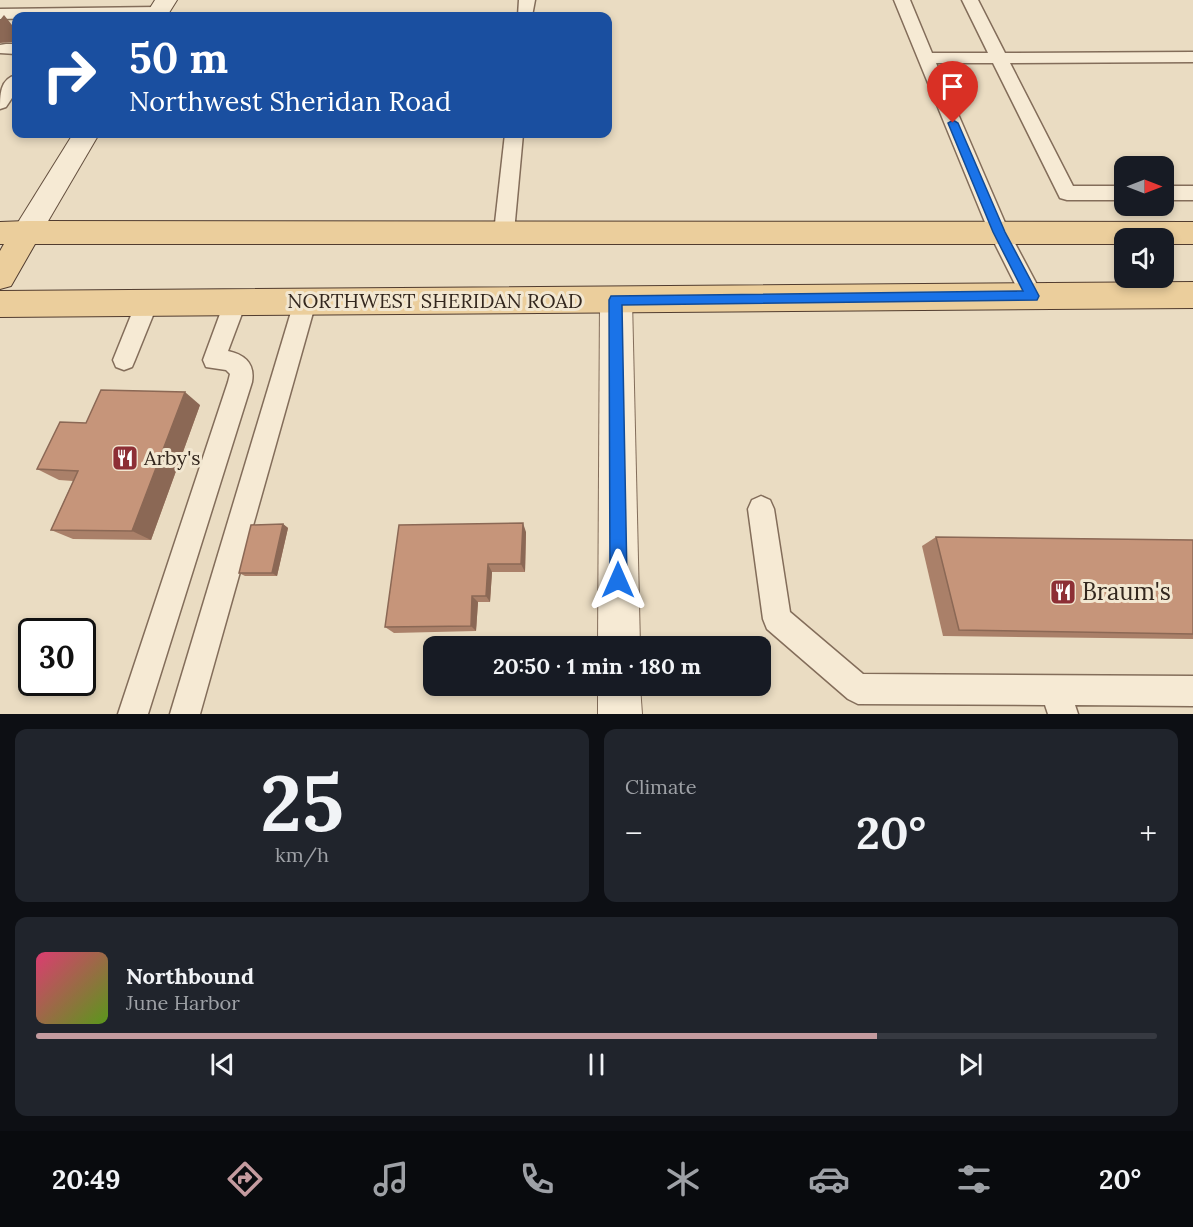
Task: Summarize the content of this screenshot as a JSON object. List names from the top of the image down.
{
  "streets": {
    "main road": ["NORTHWEST SHERIDAN ROAD"]
  },
  "places": {
    "restaurant": ["Arby's", "Braum's"]
  },
  "north": "right",
  "page": {
    "turn": ["50 m", "Northwest Sheridan Road"],
    "limit": "30",
    "trip": "20:50 · 1 min · 180 m",
    "tile": [
      ["25", "km/h"],
      "Climate"
    ],
    "heat": ["−", "20°", "+"],
    "song": ["Northbound", "June Harbor"],
    "tabs": ["20:49", "20°"]
  }
}
